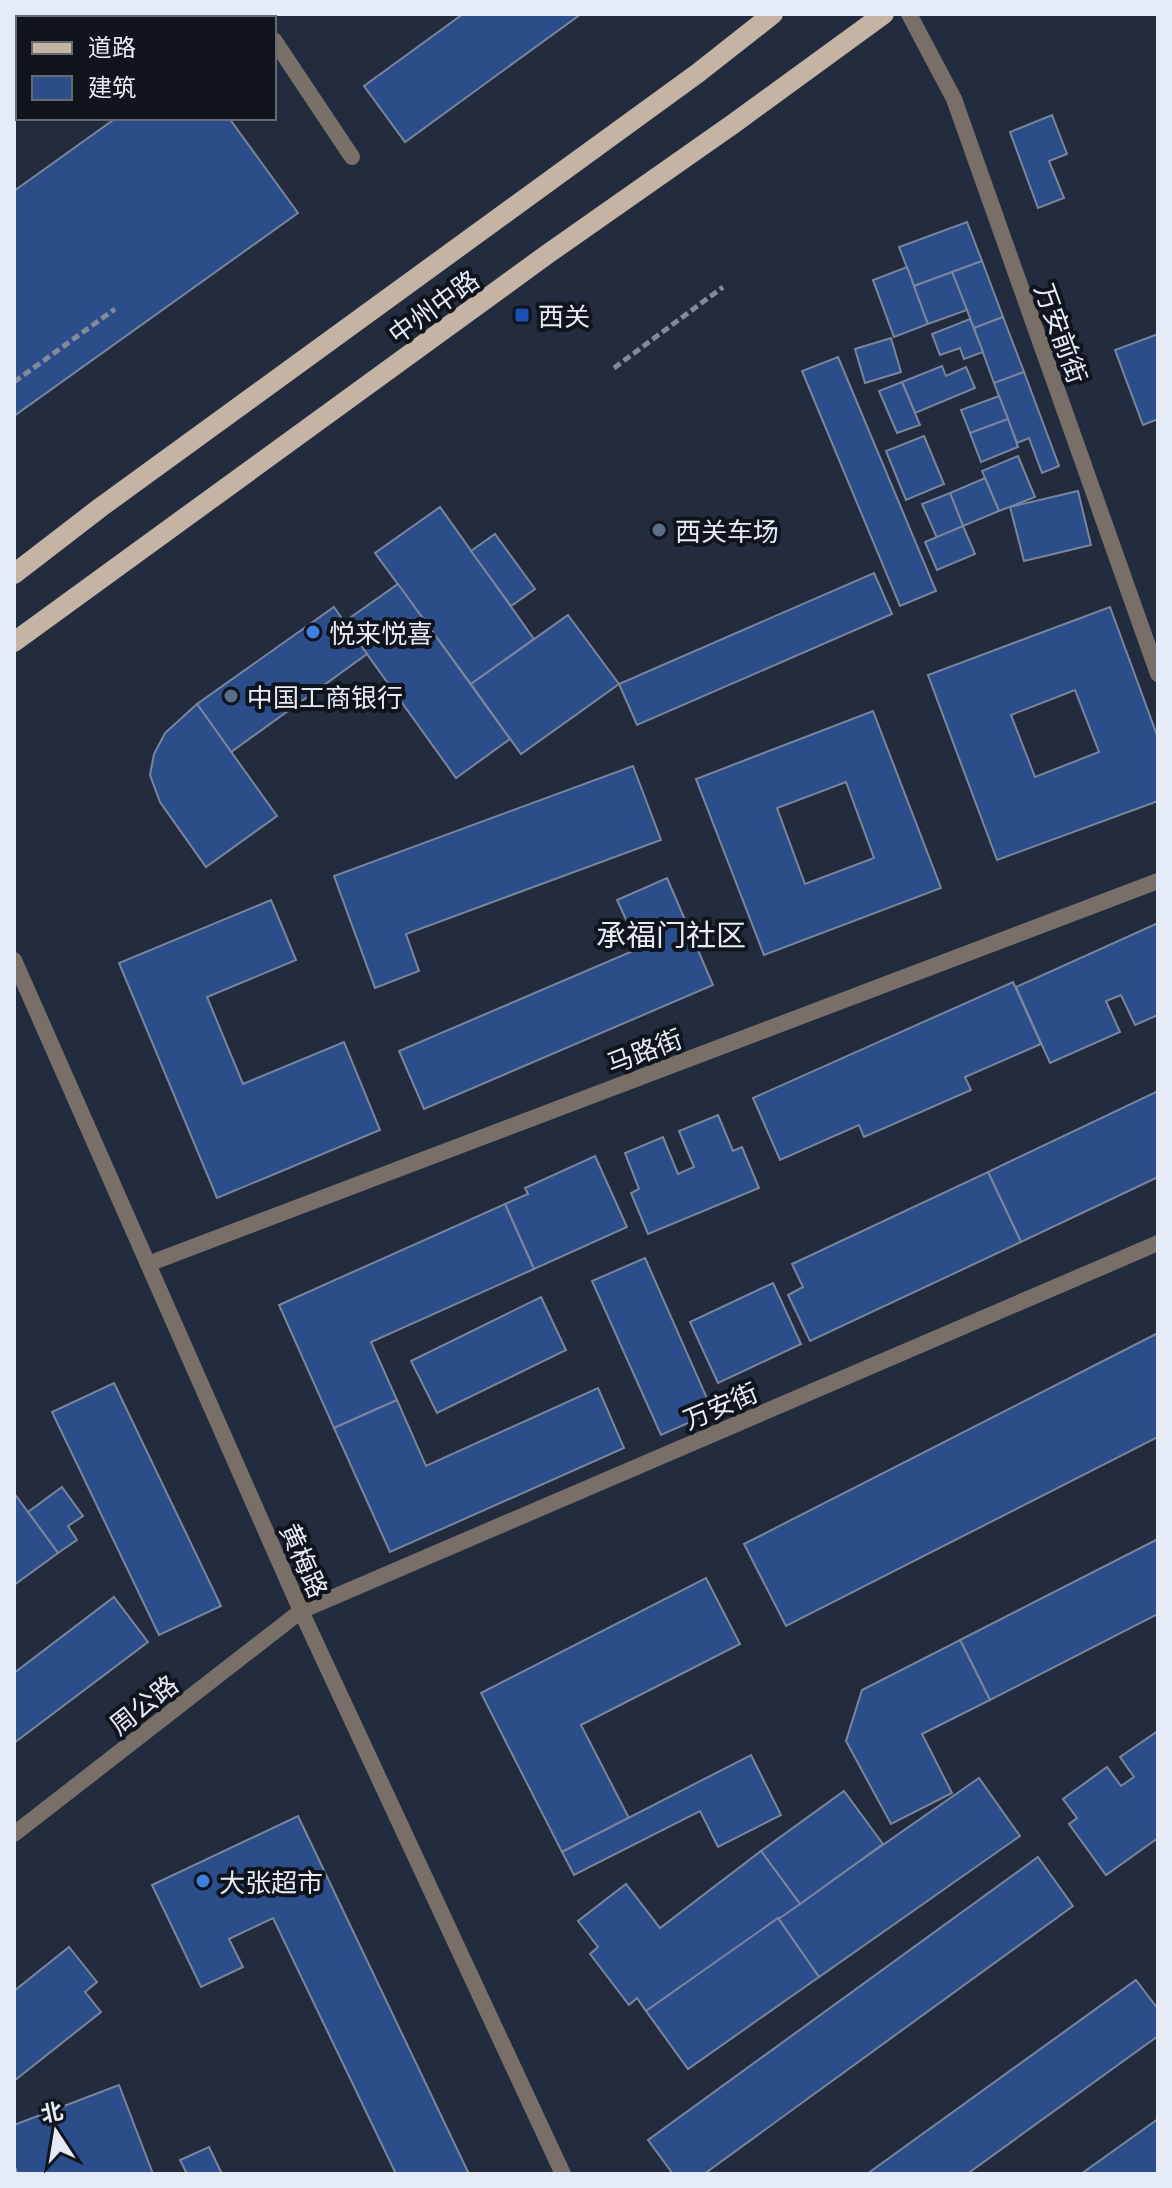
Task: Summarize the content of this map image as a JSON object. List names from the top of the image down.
{
  "streets": {
    "main road": ["中州中路"],
    "street": [
      "万安前街",
      "马路街",
      "万安街",
      "黄梅路",
      "周公路"
    ]
  },
  "crossings": [
    ["马路街", "黄梅路"],
    ["万安街", "黄梅路"],
    ["万安街", "周公路"],
    ["黄梅路", "周公路"]
  ],
  "districts": ["承福门社区"],
  "places": {
    "transit": ["西关"],
    "other": [
      "西关车场",
      "悦来悦喜",
      "中国工商银行",
      "大张超市"
    ]
  },
  "legend": ["道路", "建筑"],
  "north": "top"
}
